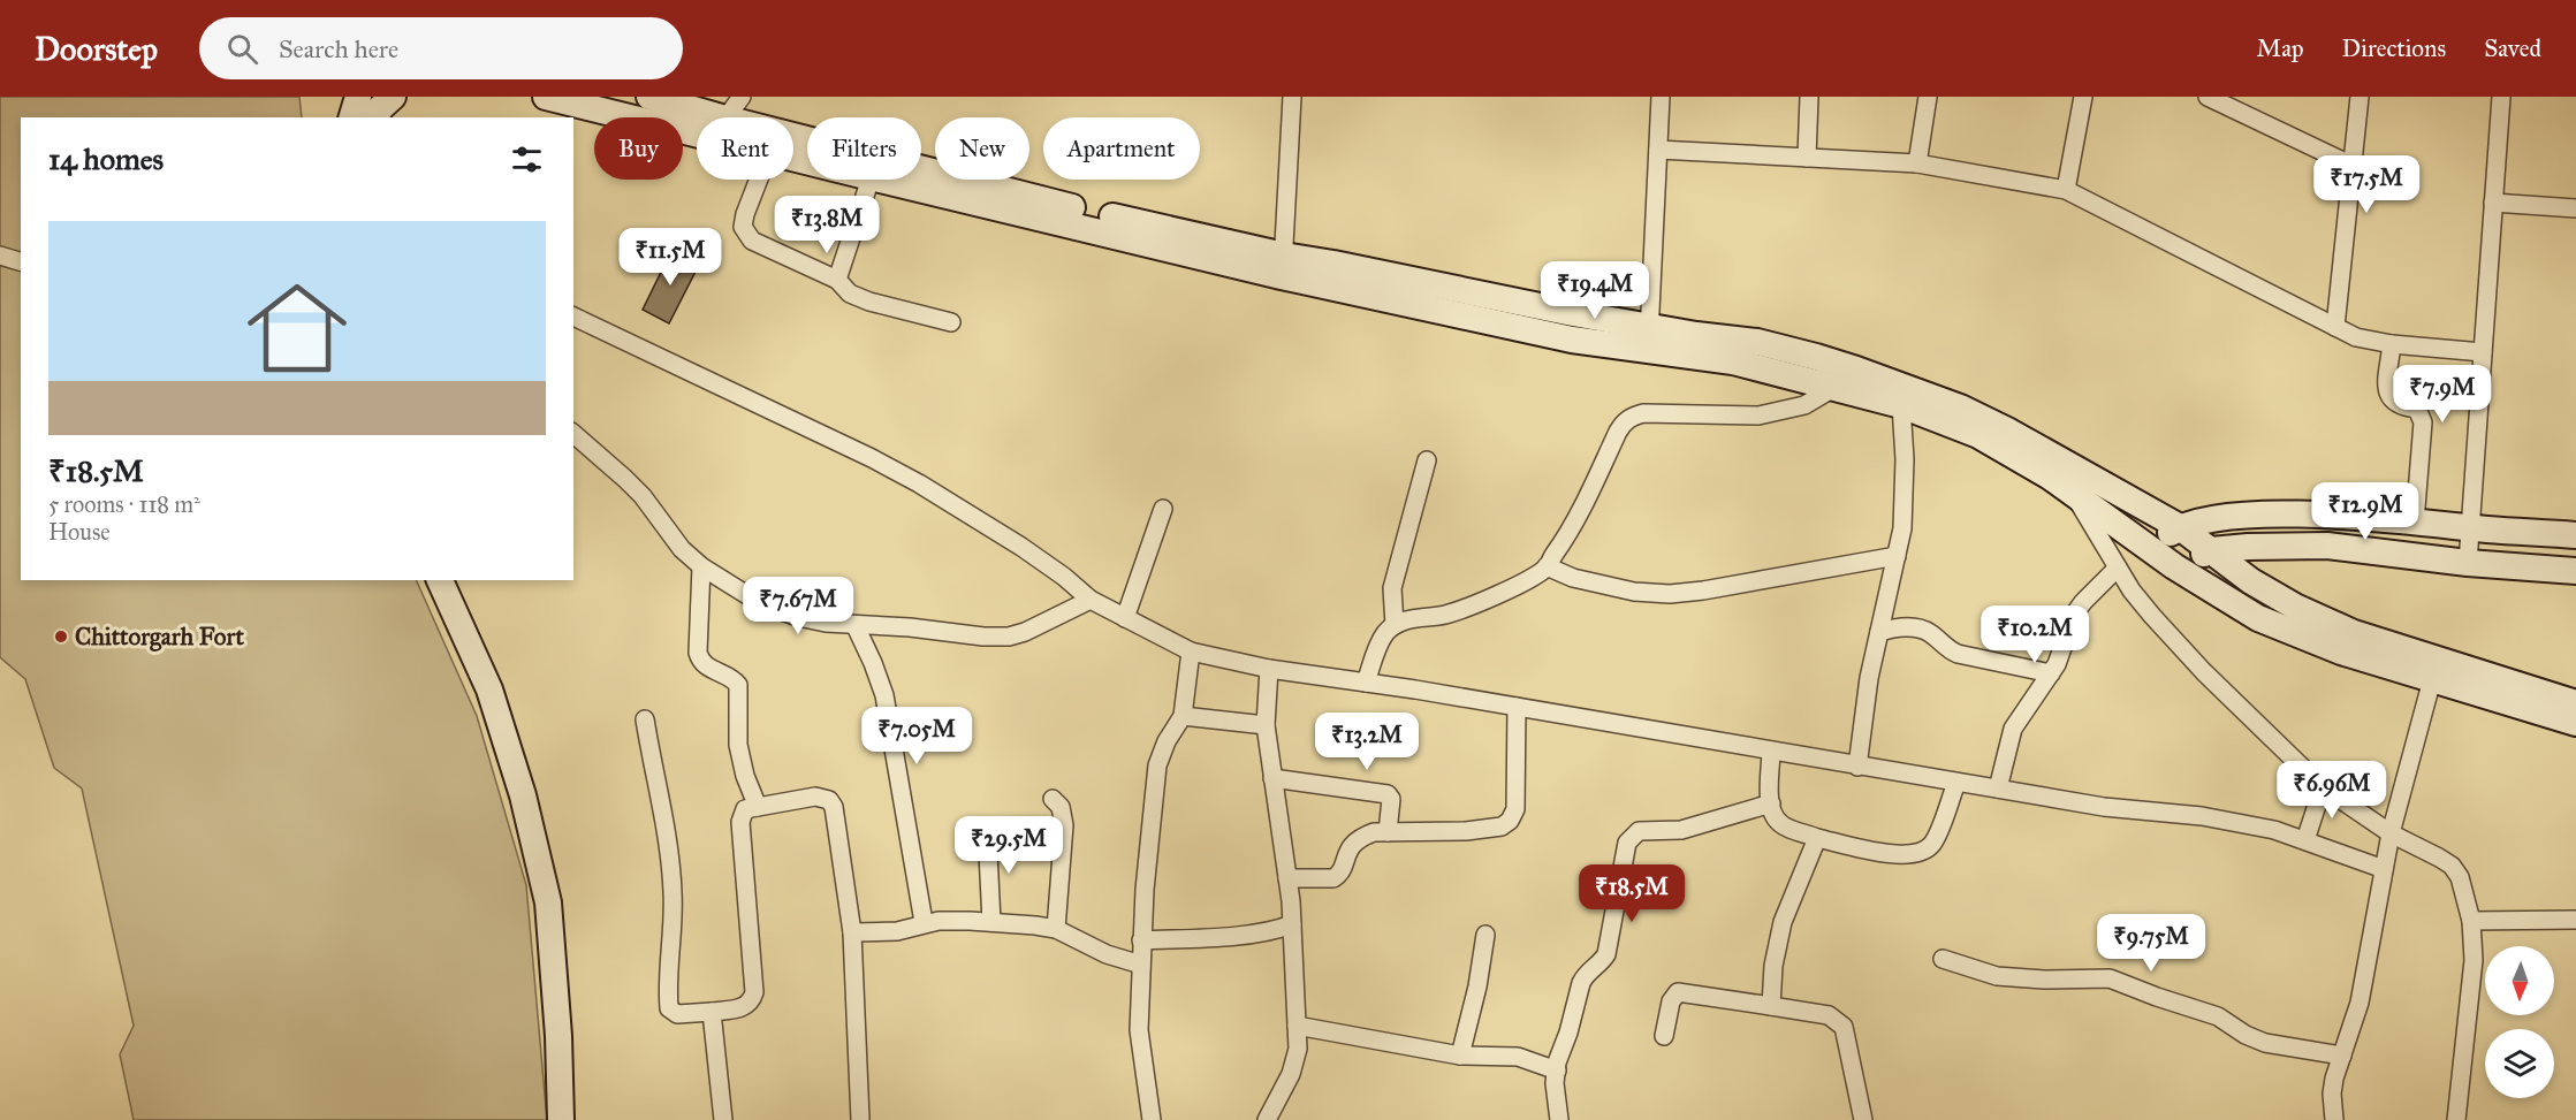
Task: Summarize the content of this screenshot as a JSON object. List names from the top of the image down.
{
  "places": ["Chittorgarh Fort"],
  "north": "bottom",
  "page": {
    "header": "Doorstep",
    "search": "Search here",
    "nav": ["Map", "Directions", "Saved"],
    "chip": [
      "Buy",
      "Rent",
      "Filters",
      "New",
      "Apartment"
    ],
    "heading": "14 homes",
    "price": [
      "₹17.5M",
      "₹13.8M",
      "₹11.5M",
      "₹19.4M",
      "₹7.9M",
      "₹12.9M",
      "₹7.67M",
      "₹10.2M",
      "₹7.05M",
      "₹13.2M",
      "₹6.96M",
      "₹29.5M",
      "₹18.5M",
      "₹9.75M"
    ],
    "list": [
      {
        "name": "₹18.5M",
        "note": "5 rooms · 118 m² · House"
      }
    ]
  }
}
